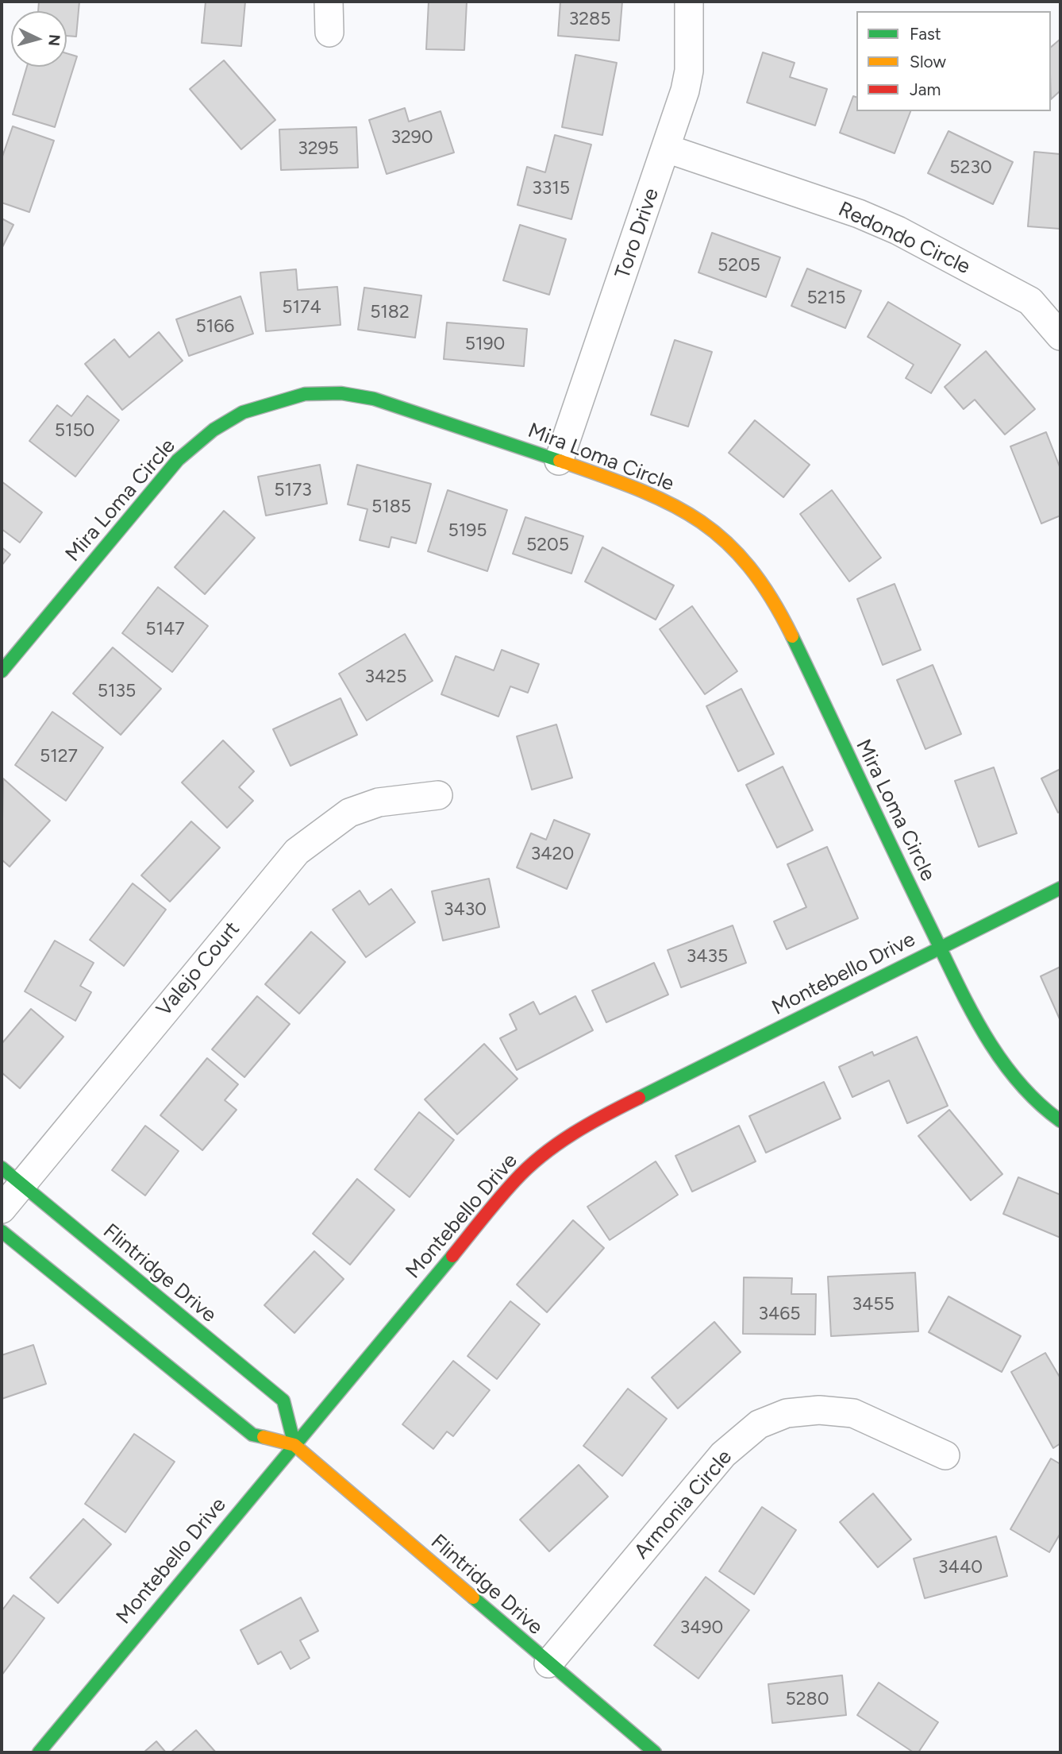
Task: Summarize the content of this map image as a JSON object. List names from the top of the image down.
{
  "streets": {
    "street": [
      "Toro Drive",
      "Redondo Circle",
      "Mira Loma Circle",
      "Valejo Court",
      "Montebello Drive",
      "Flintridge Drive",
      "Armonia Circle"
    ]
  },
  "crossings": [
    ["Toro Drive", "Redondo Circle"],
    ["Toro Drive", "Mira Loma Circle"],
    ["Mira Loma Circle", "Montebello Drive"],
    ["Valejo Court", "Flintridge Drive"],
    ["Montebello Drive", "Flintridge Drive"],
    ["Flintridge Drive", "Armonia Circle"]
  ],
  "house_numbers": [
    "3285",
    "3290",
    "3295",
    "5230",
    "3315",
    "5205",
    "5215",
    "5174",
    "5182",
    "5166",
    "5190",
    "5150",
    "5173",
    "5185",
    "5195",
    "5205",
    "5147",
    "3425",
    "5135",
    "5127",
    "3420",
    "3430",
    "3435",
    "3455",
    "3465",
    "3440",
    "3490",
    "5280"
  ],
  "legend": ["Fast", "Slow", "Jam"],
  "north": "right"
}
